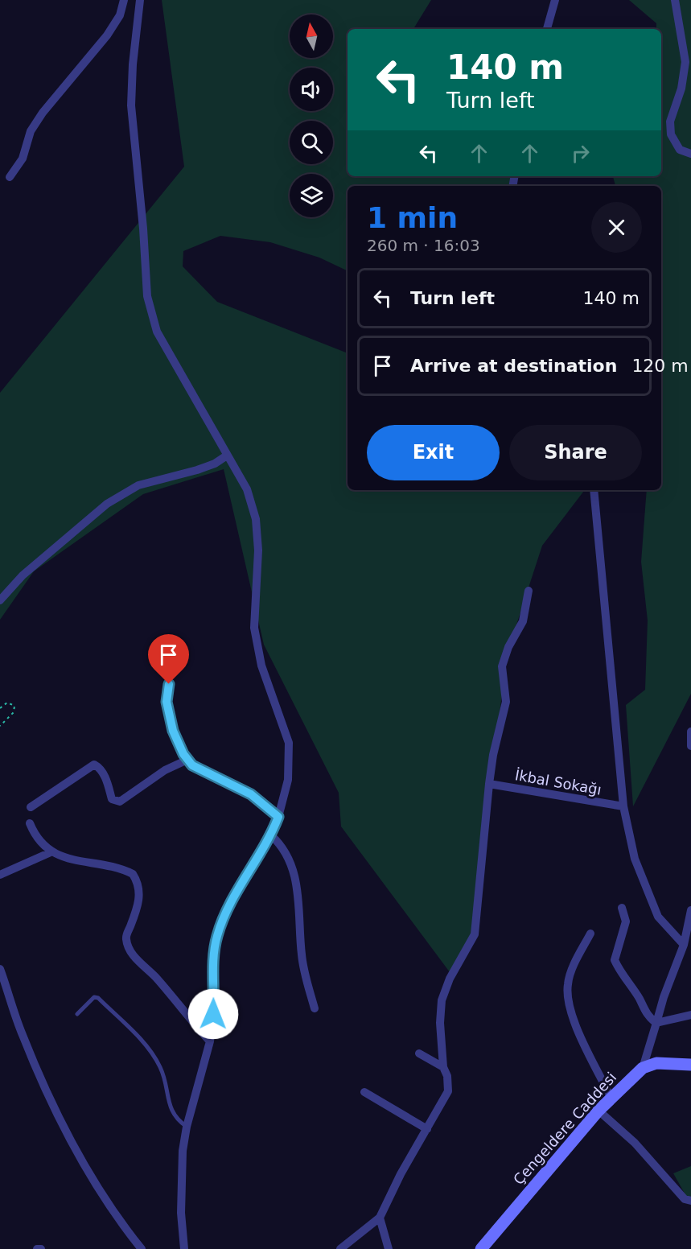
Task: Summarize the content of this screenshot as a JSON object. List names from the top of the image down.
{
  "streets": {
    "main road": ["Çengeldere Caddesi"],
    "street": ["İkbal Sokağı"]
  },
  "north": "top",
  "page": {
    "turn": ["140 m", "Turn left"],
    "heading": ["1 min", "260 m · 16:03"],
    "list": [
      {
        "name": "Turn left",
        "value": "140 m"
      },
      {
        "name": "Arrive at destination",
        "value": "120 m"
      }
    ],
    "buttons": ["Exit", "Share"]
  }
}
